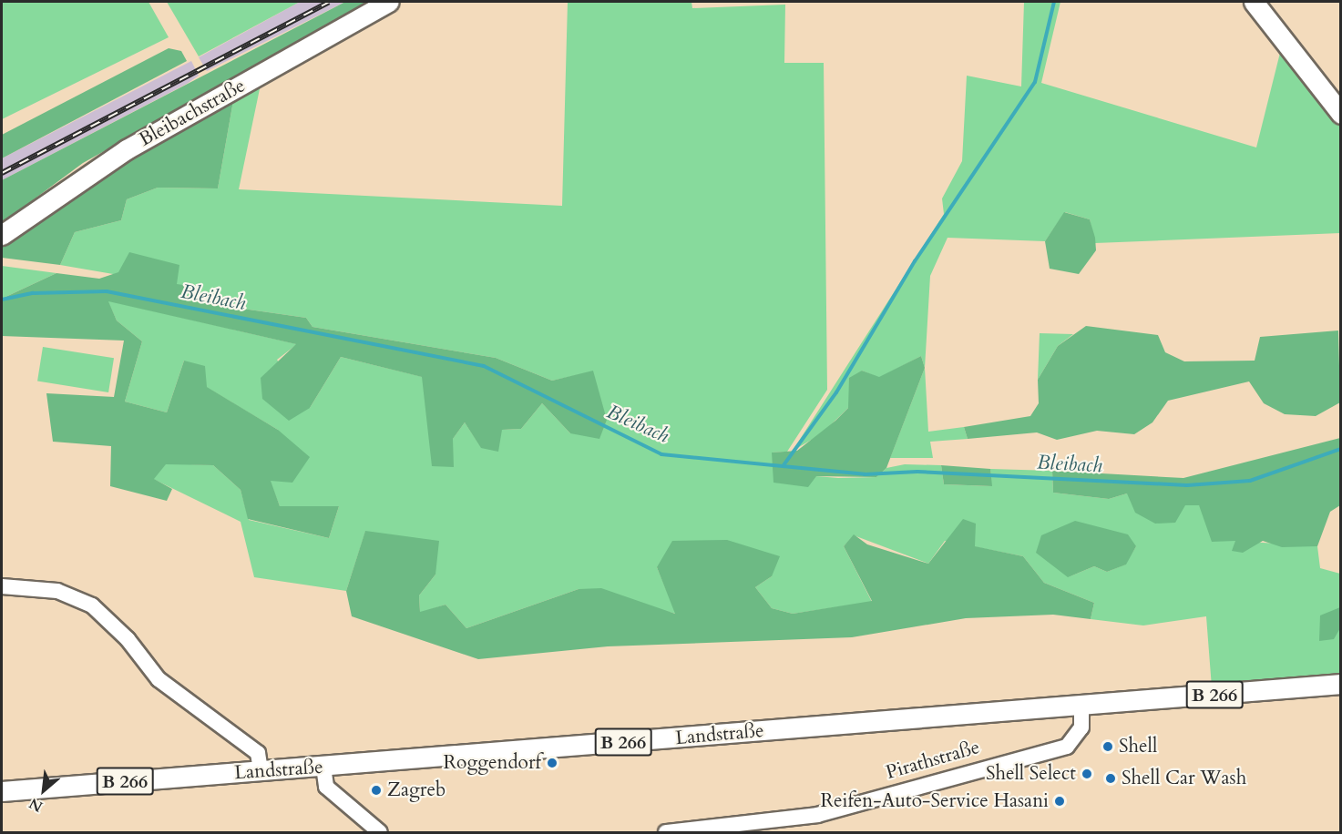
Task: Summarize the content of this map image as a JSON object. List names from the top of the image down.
{
  "streets": {
    "main road": ["Bleibachstraße", "B 266", "Landstraße"],
    "street": ["Pirathstraße"]
  },
  "crossings": [
    ["Landstraße", "Pirathstraße"]
  ],
  "water": ["Bleibach"],
  "places": [
    "Shell",
    "Roggendorf",
    "Shell Select",
    "Shell Car Wash",
    "Zagreb",
    "Reifen-Auto-Service Hasani"
  ],
  "north": "bottom left"
}
